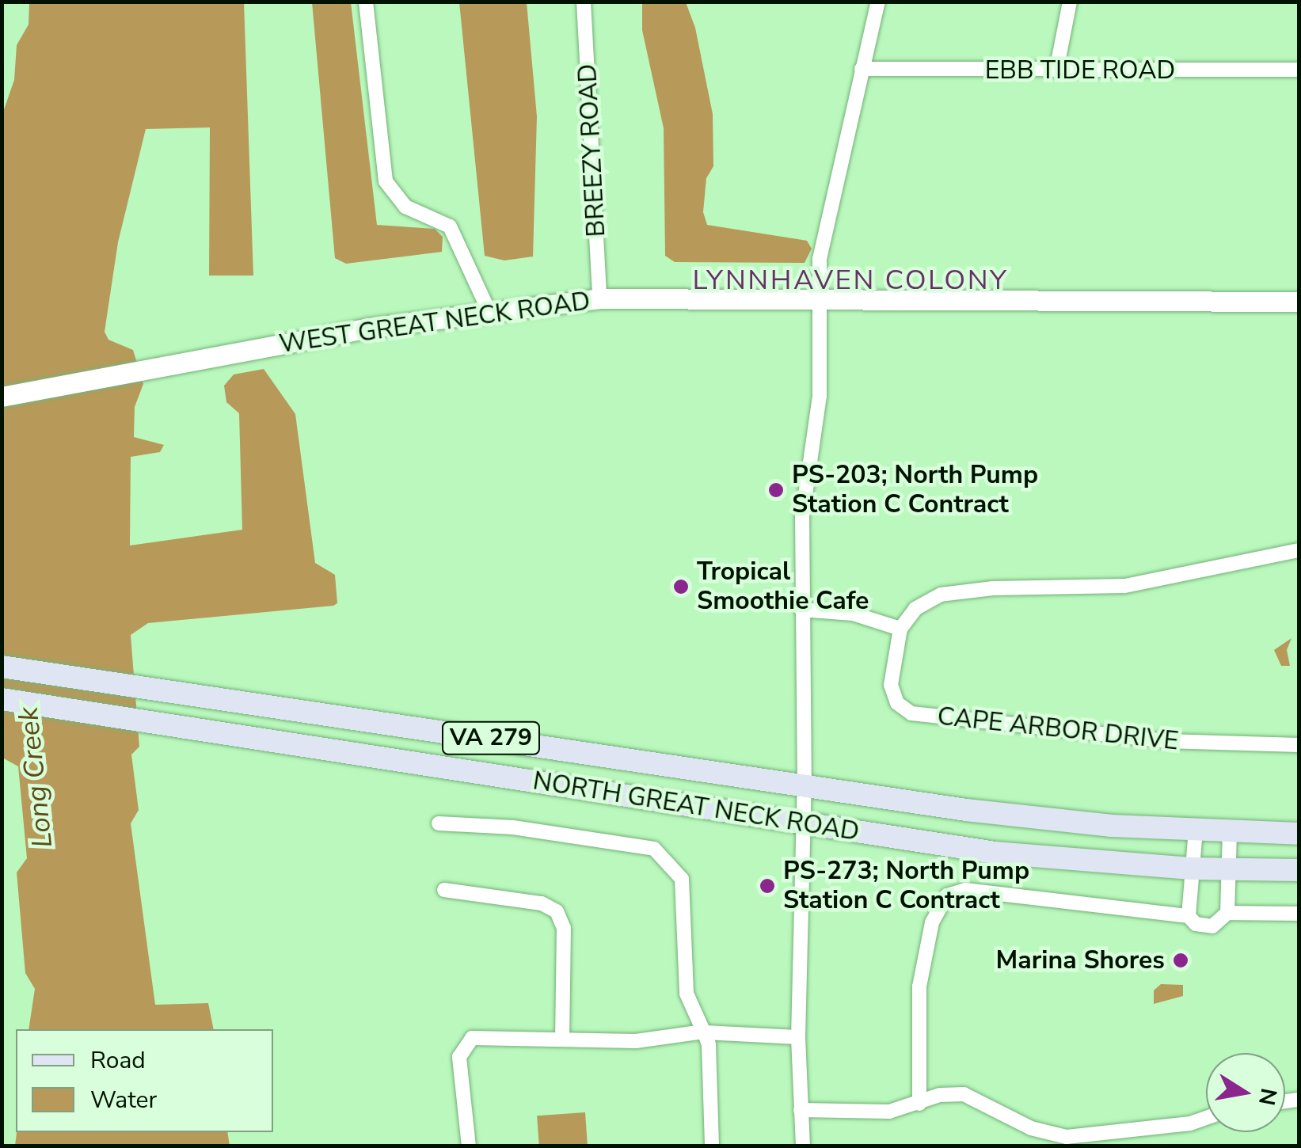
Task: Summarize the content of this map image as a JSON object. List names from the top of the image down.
{
  "streets": {
    "main road": ["VA 279", "NORTH GREAT NECK ROAD"],
    "street": [
      "EBB TIDE ROAD",
      "BREEZY ROAD",
      "WEST GREAT NECK ROAD",
      "CAPE ARBOR DRIVE"
    ]
  },
  "crossings": [
    ["BREEZY ROAD", "WEST GREAT NECK ROAD"]
  ],
  "districts": ["LYNNHAVEN COLONY"],
  "water": ["Long Creek"],
  "places": [
    "PS-203; North Pump Station C Contract",
    "Tropical Smoothie Cafe",
    "PS-273; North Pump Station C Contract",
    "Marina Shores"
  ],
  "legend": ["Road", "Water"],
  "north": "right"
}
